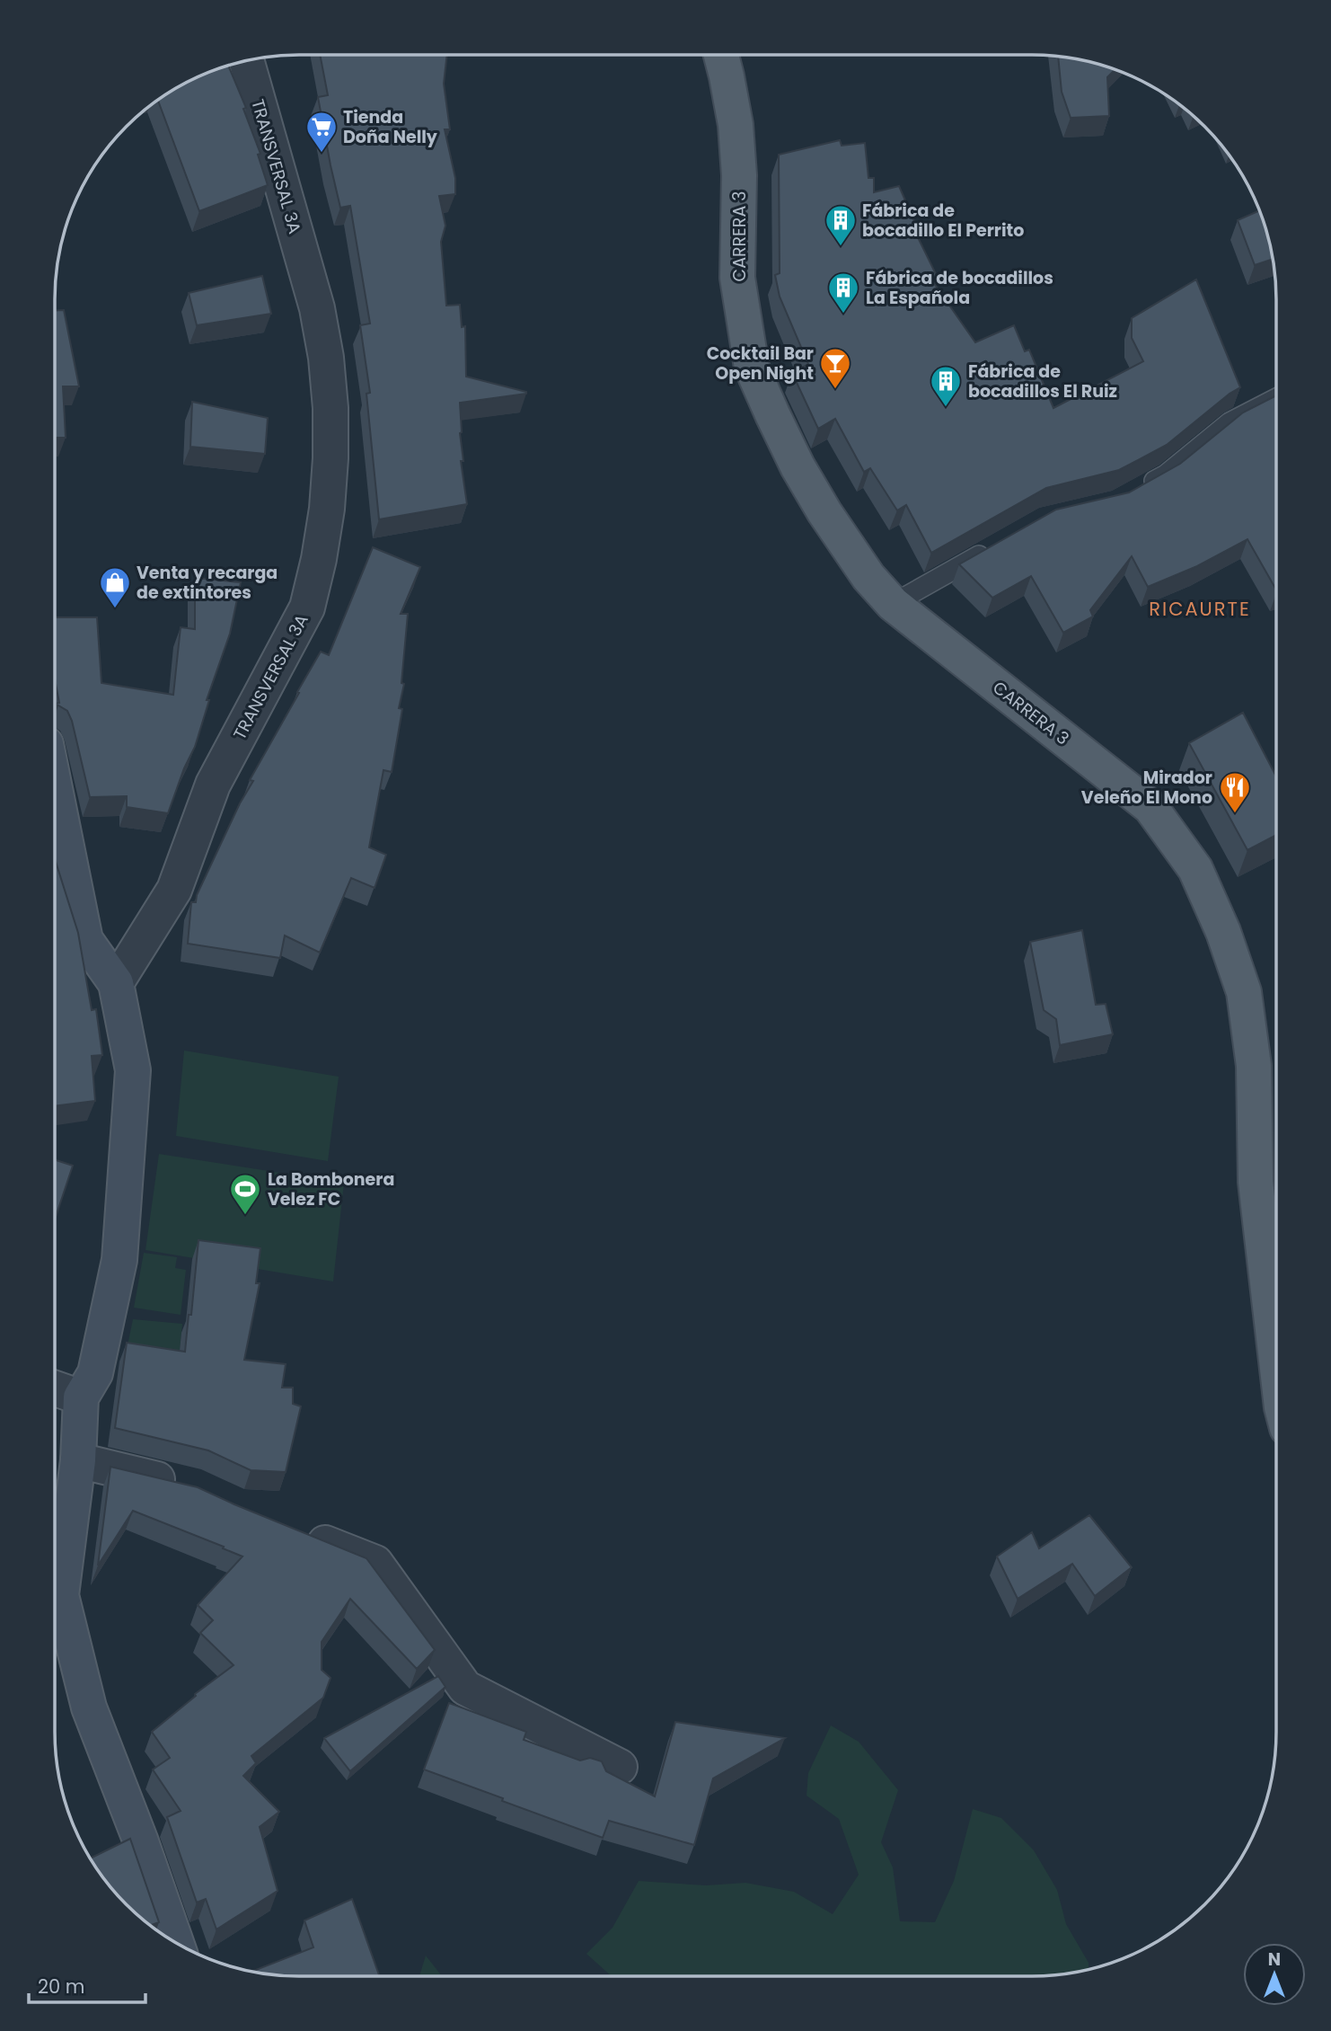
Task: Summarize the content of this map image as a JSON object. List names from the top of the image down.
{
  "streets": {
    "main road": ["CARRERA 3"],
    "street": ["TRANSVERSAL 3A"]
  },
  "districts": ["RICAURTE"],
  "places": {
    "supermarket": ["Tienda Doña Nelly"],
    "building": ["Fábrica de bocadillo El Perrito", "Fábrica de bocadillos La Española", "Fábrica de bocadillos El Ruiz"],
    "bar": ["Cocktail Bar Open Night"],
    "shop": ["Venta y recarga de extintores"],
    "restaurant": ["Mirador Veleño El Mono"],
    "sports": ["La Bombonera Velez FC"]
  },
  "scale_bar": "20 m",
  "north": "top"
}
